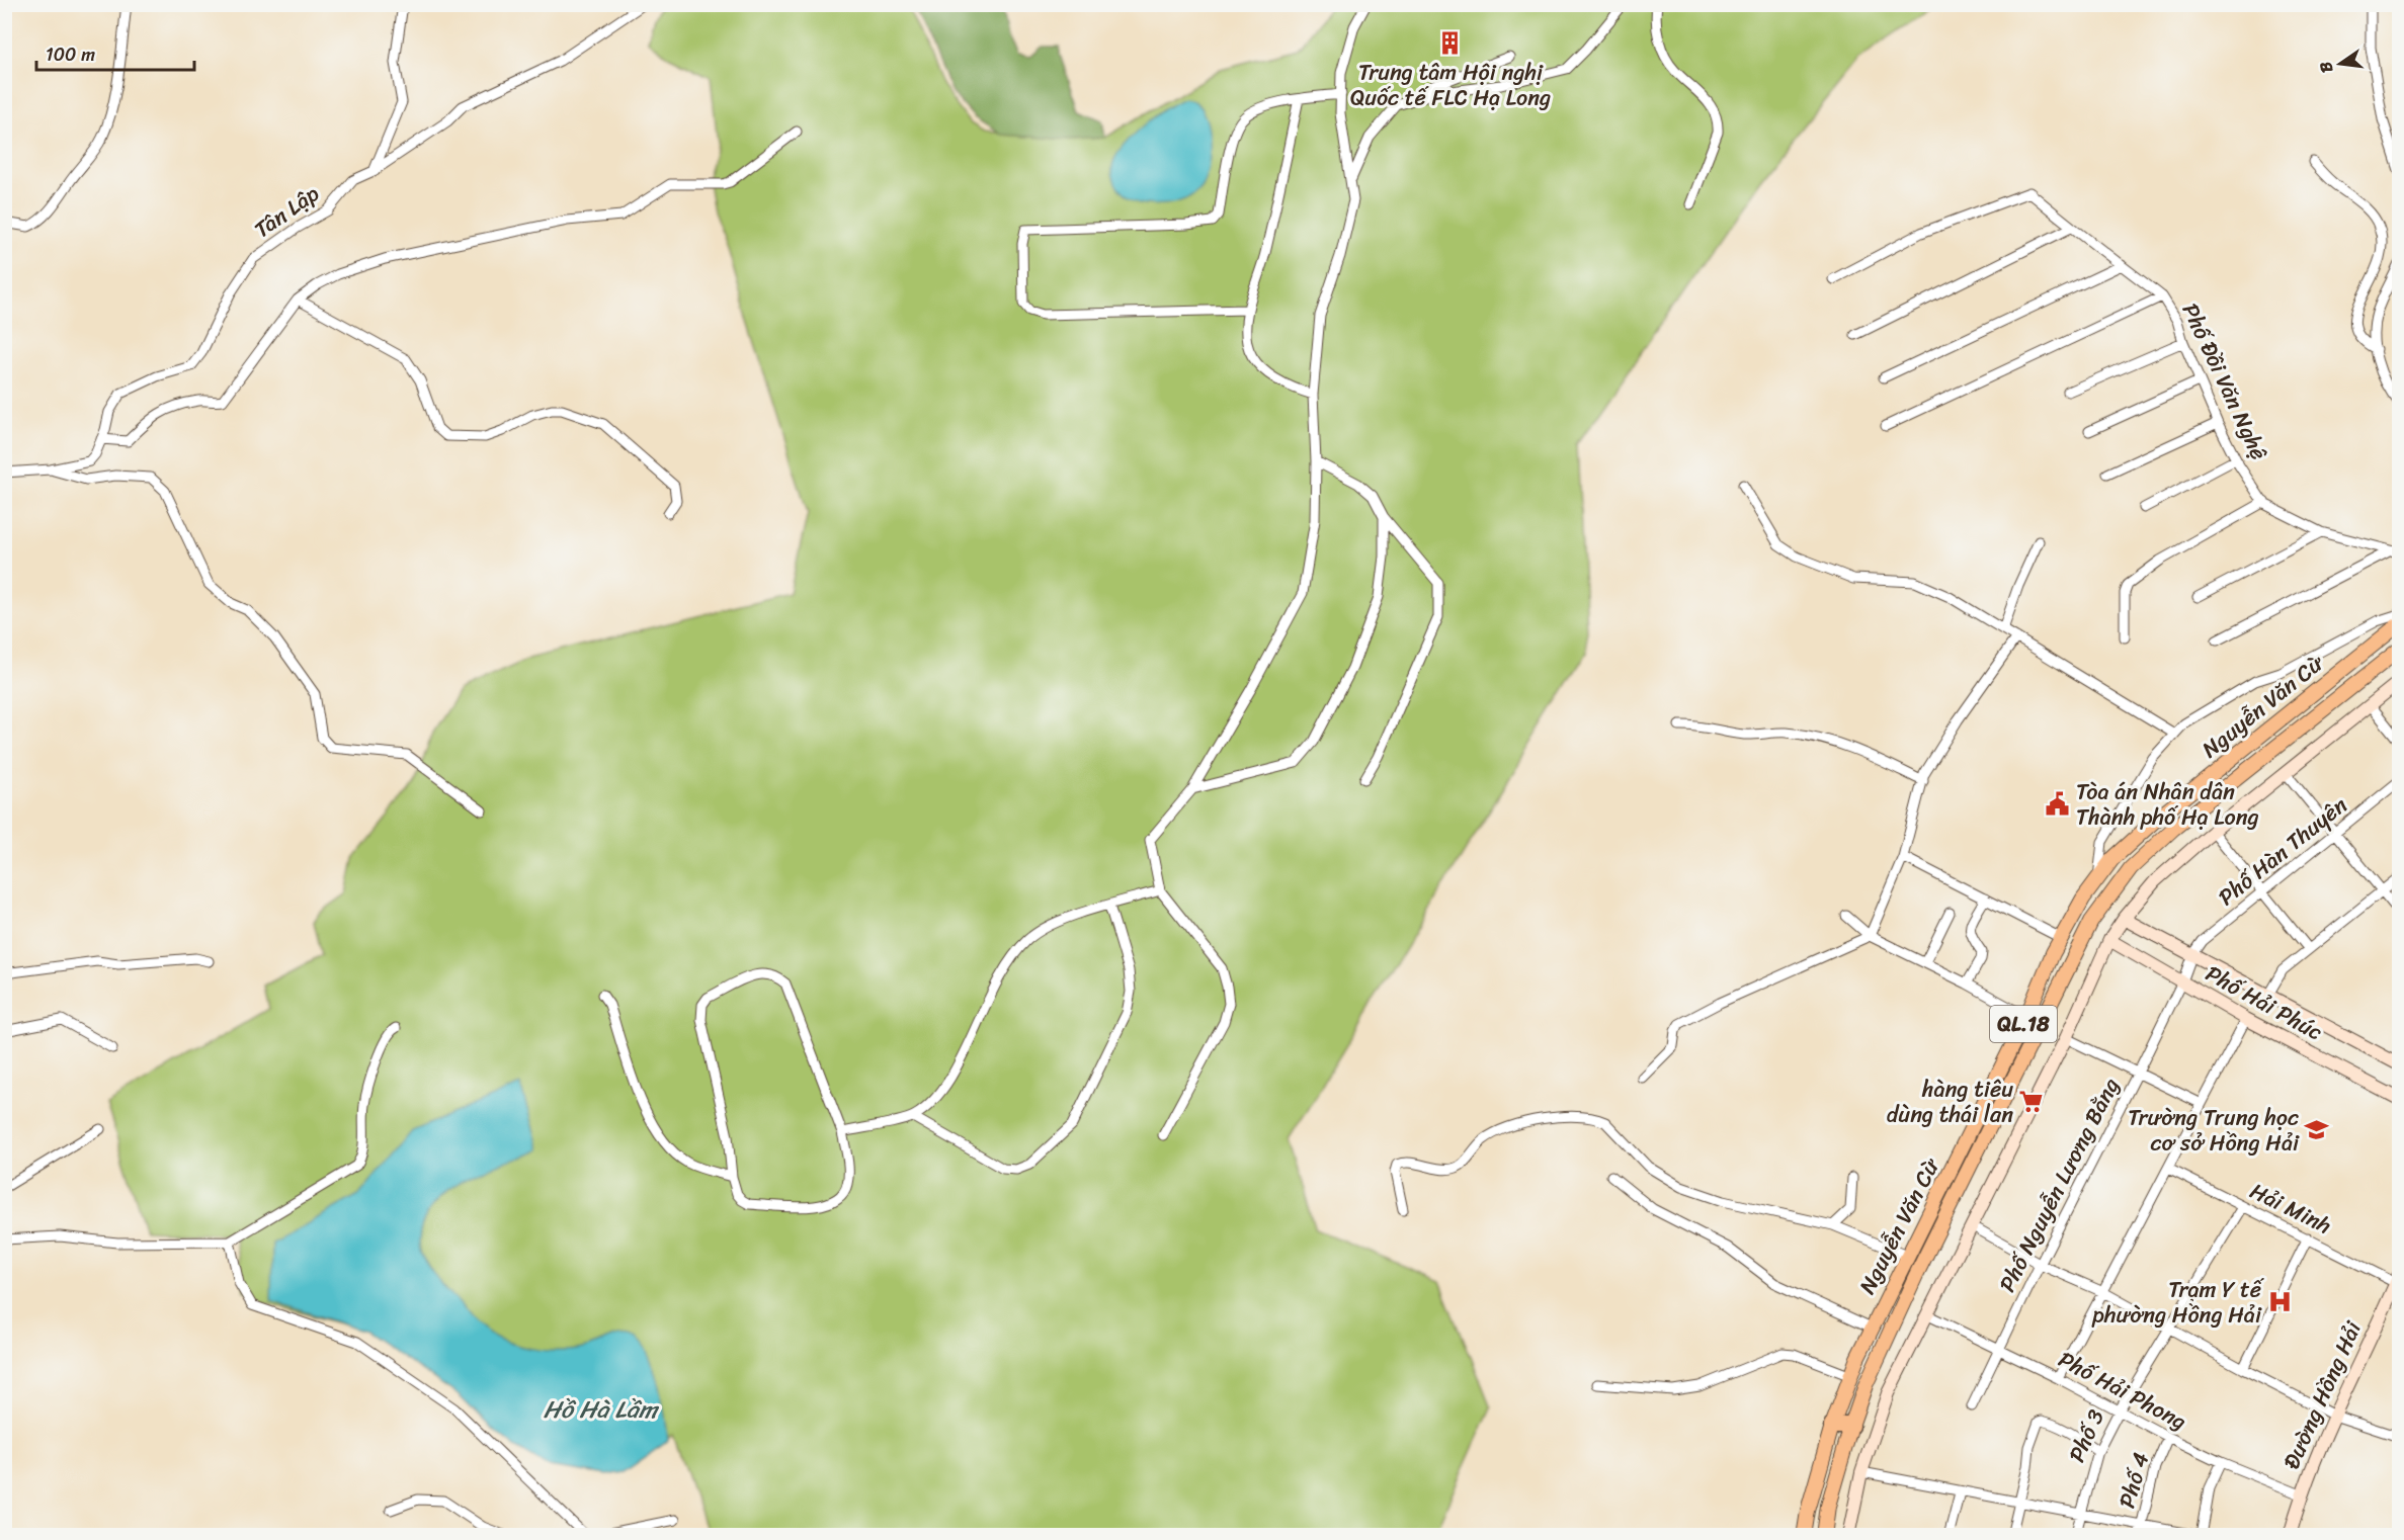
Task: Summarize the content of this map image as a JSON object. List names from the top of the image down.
{
  "streets": {
    "main road": ["Nguyễn Văn Cừ", "QL.18"],
    "street": [
      "Tân Lập",
      "Phố Đồi Văn Nghệ",
      "Phố Hàn Thuyên",
      "Phố Hải Phúc",
      "Phố Nguyễn Lương Bằng",
      "Hải Minh",
      "Phố Hải Phong",
      "Đường Hồng Hải",
      "Phố 3",
      "Phố 4"
    ]
  },
  "crossings": [
    ["Phố Hàn Thuyên", "Phố Hải Phúc"],
    ["Phố Hàn Thuyên", "Phố Nguyễn Lương Bằng"],
    ["Phố Hải Phúc", "Phố Nguyễn Lương Bằng"],
    ["Phố Nguyễn Lương Bằng", "Phố Hải Phong"],
    ["Hải Minh", "Đường Hồng Hải"],
    ["Hải Minh", "Phố 3"],
    ["Phố Hải Phong", "Đường Hồng Hải"],
    ["Phố Hải Phong", "Phố 3"],
    ["Phố Hải Phong", "Phố 4"]
  ],
  "water": ["Hồ Hà Lầm"],
  "places": {
    "building": ["Trung tâm Hội nghị Quốc tế FLC Hạ Long"],
    "public building": ["Tòa án Nhân dân Thành phố Hạ Long"],
    "supermarket": ["hàng tiêu dùng thái lan"],
    "school or university": ["Trường Trung học cơ sở Hồng Hải"],
    "hospital": ["Trạm Y tế phường Hồng Hải"]
  },
  "scale_bar": "100 m",
  "north": "left"
}
